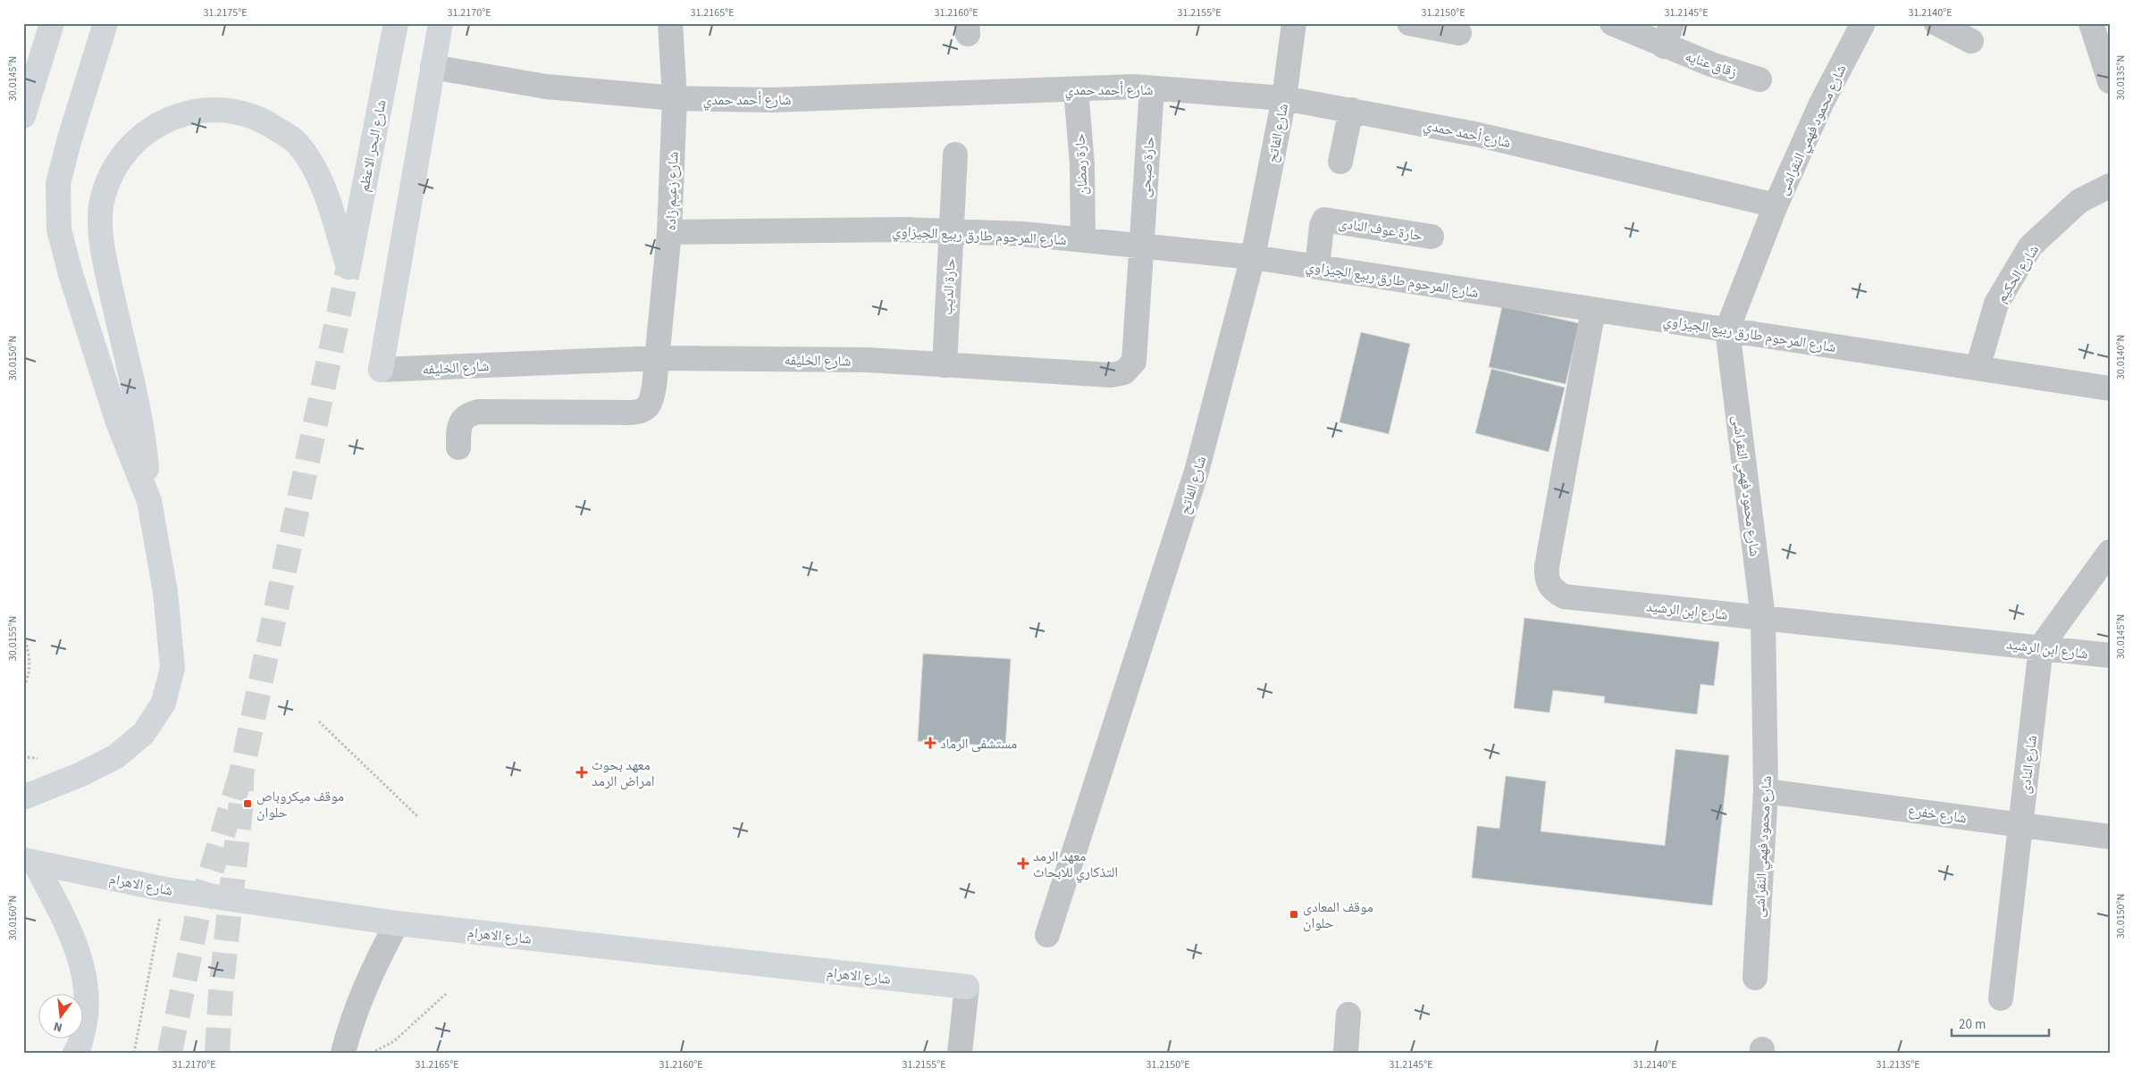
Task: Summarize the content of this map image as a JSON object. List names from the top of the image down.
{
  "streets": {
    "main road": ["شارع البحر الاعظم", "شارع الاهرام"],
    "street": [
      "زقاق عنايه",
      "شارع أحمد حمدي",
      "شارع محمود فهمي النقراشى",
      "شارع الفاتح",
      "حارة رمضان",
      "حارة صبحى",
      "شارع زعيم زاده",
      "حارة عوف النادى",
      "شارع المرحوم طارق ربيع الجيزاوي",
      "شارع الحكيم",
      "حارة الديب",
      "شارع الخليفه",
      "شارع ابن الرشيد",
      "شارع النادى",
      "شارع خفرع"
    ]
  },
  "crossings": [
    ["شارع أحمد حمدي", "شارع محمود فهمي النقراشى"],
    ["شارع أحمد حمدي", "شارع الفاتح"],
    ["شارع أحمد حمدي", "حارة رمضان"],
    ["شارع أحمد حمدي", "حارة صبحى"],
    ["شارع أحمد حمدي", "شارع زعيم زاده"],
    ["شارع محمود فهمي النقراشى", "شارع المرحوم طارق ربيع الجيزاوي"],
    ["شارع محمود فهمي النقراشى", "شارع ابن الرشيد"],
    ["شارع محمود فهمي النقراشى", "شارع خفرع"],
    ["شارع الفاتح", "شارع المرحوم طارق ربيع الجيزاوي"],
    ["حارة رمضان", "شارع المرحوم طارق ربيع الجيزاوي"],
    ["حارة صبحى", "شارع المرحوم طارق ربيع الجيزاوي"],
    ["حارة صبحى", "شارع الخليفه"],
    ["شارع زعيم زاده", "شارع المرحوم طارق ربيع الجيزاوي"],
    ["شارع زعيم زاده", "شارع الخليفه"],
    ["حارة عوف النادى", "شارع المرحوم طارق ربيع الجيزاوي"],
    ["شارع المرحوم طارق ربيع الجيزاوي", "شارع الحكيم"],
    ["شارع المرحوم طارق ربيع الجيزاوي", "حارة الديب"],
    ["شارع المرحوم طارق ربيع الجيزاوي", "شارع الخليفه"],
    ["شارع المرحوم طارق ربيع الجيزاوي", "شارع ابن الرشيد"],
    ["حارة الديب", "شارع الخليفه"],
    ["شارع ابن الرشيد", "شارع النادى"],
    ["شارع النادى", "شارع خفرع"]
  ],
  "places": {
    "health": ["مستشفى الرماد", "معهد بحوث امراض الرمد", "معهد الرمد التذكاري للابحاث"],
    "transit": ["موقف ميكروباص حلوان", "موقف المعادى حلوان"]
  },
  "scale_bar": "20 m",
  "north": "bottom",
  "coordinates": [
    "31.2175°E",
    "31.2170°E",
    "31.2165°E",
    "31.2160°E",
    "31.2155°E",
    "31.2150°E",
    "31.2145°E",
    "31.2140°E",
    "30.0135°N",
    "30.0145°N",
    "30.0140°N",
    "30.0150°N",
    "30.0155°N",
    "30.0160°N",
    "31.2135°E"
  ]
}
